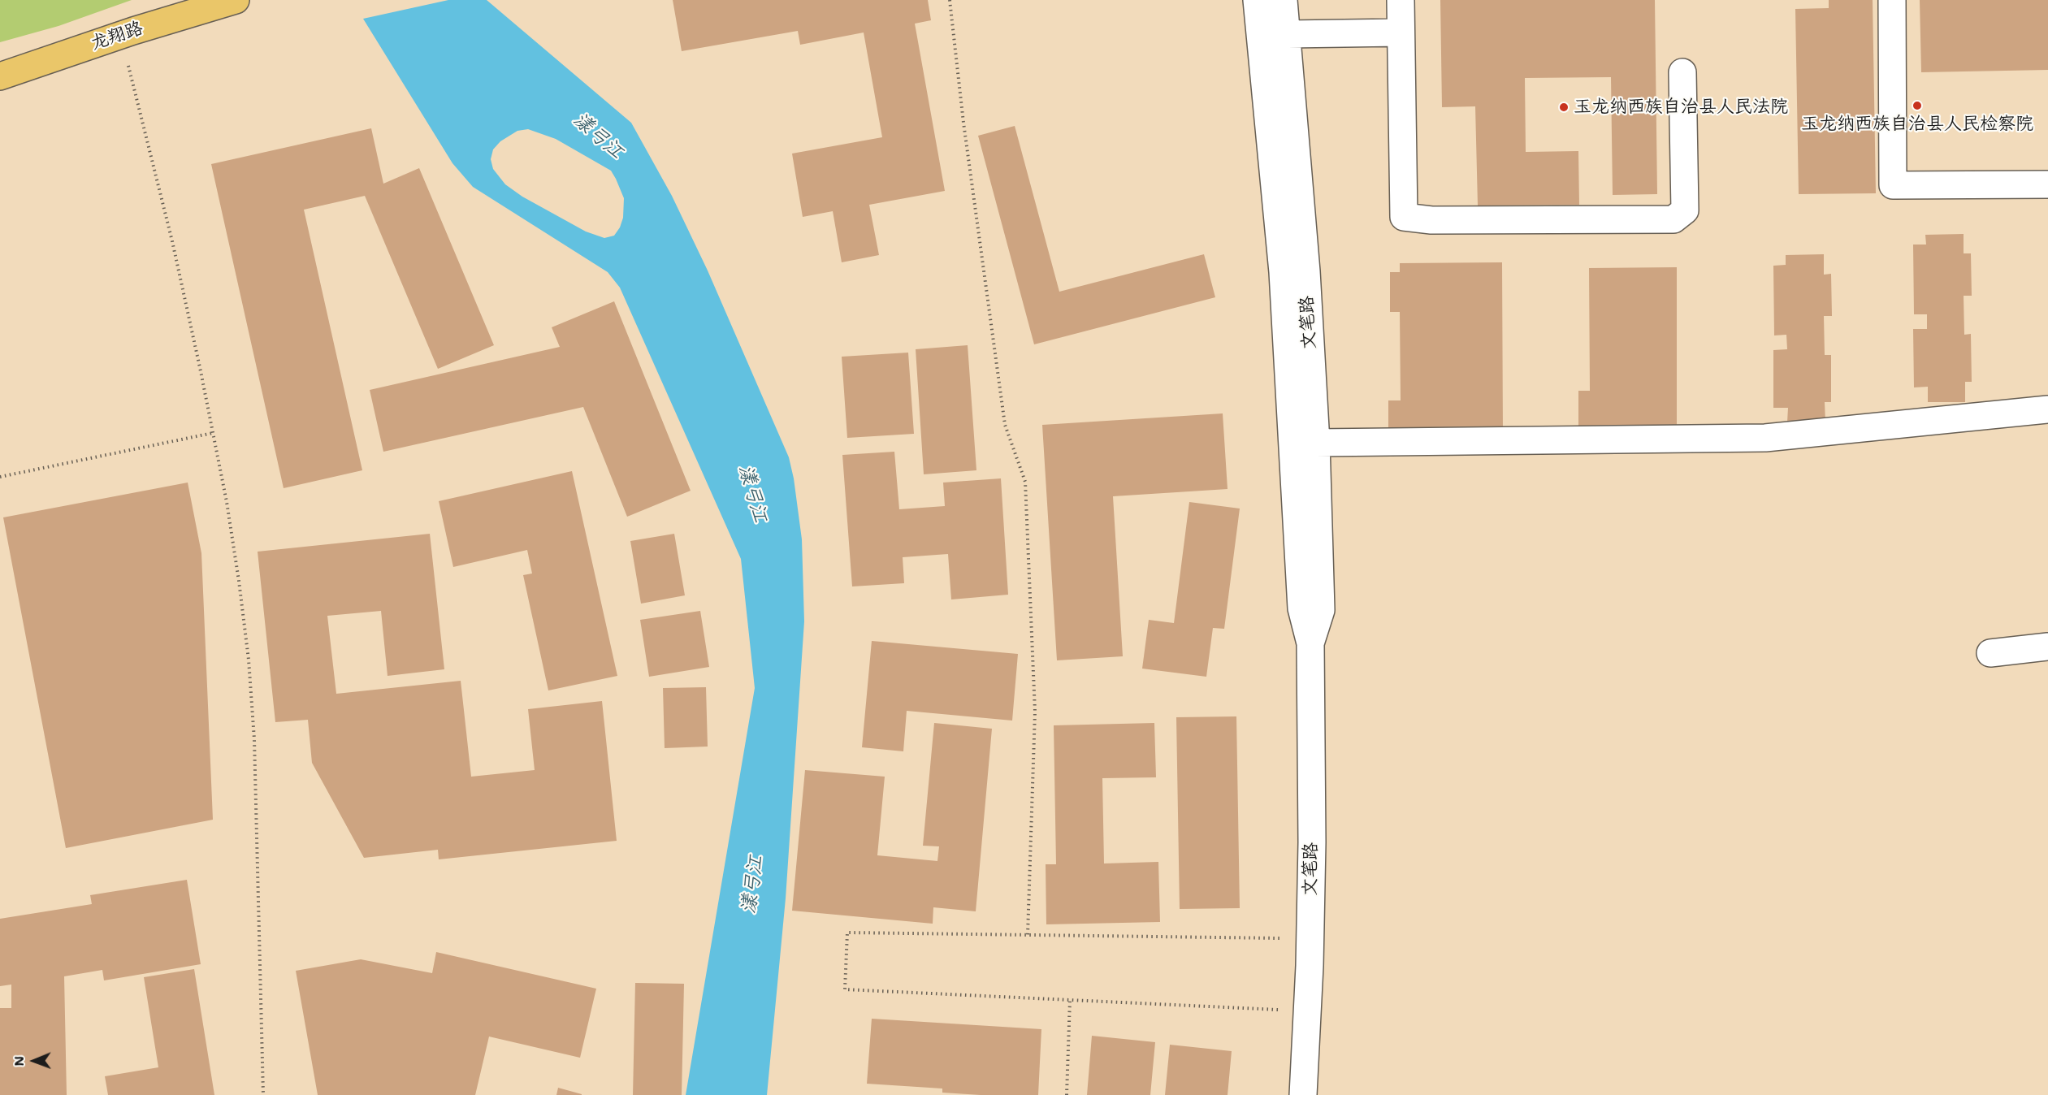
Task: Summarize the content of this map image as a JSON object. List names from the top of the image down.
{
  "streets": {
    "main road": ["龙翔路"],
    "street": ["文笔路"]
  },
  "water": ["漾弓江"],
  "places": ["玉龙纳西族自治县人民检察院", "玉龙纳西族自治县人民法院"],
  "north": "left"
}
